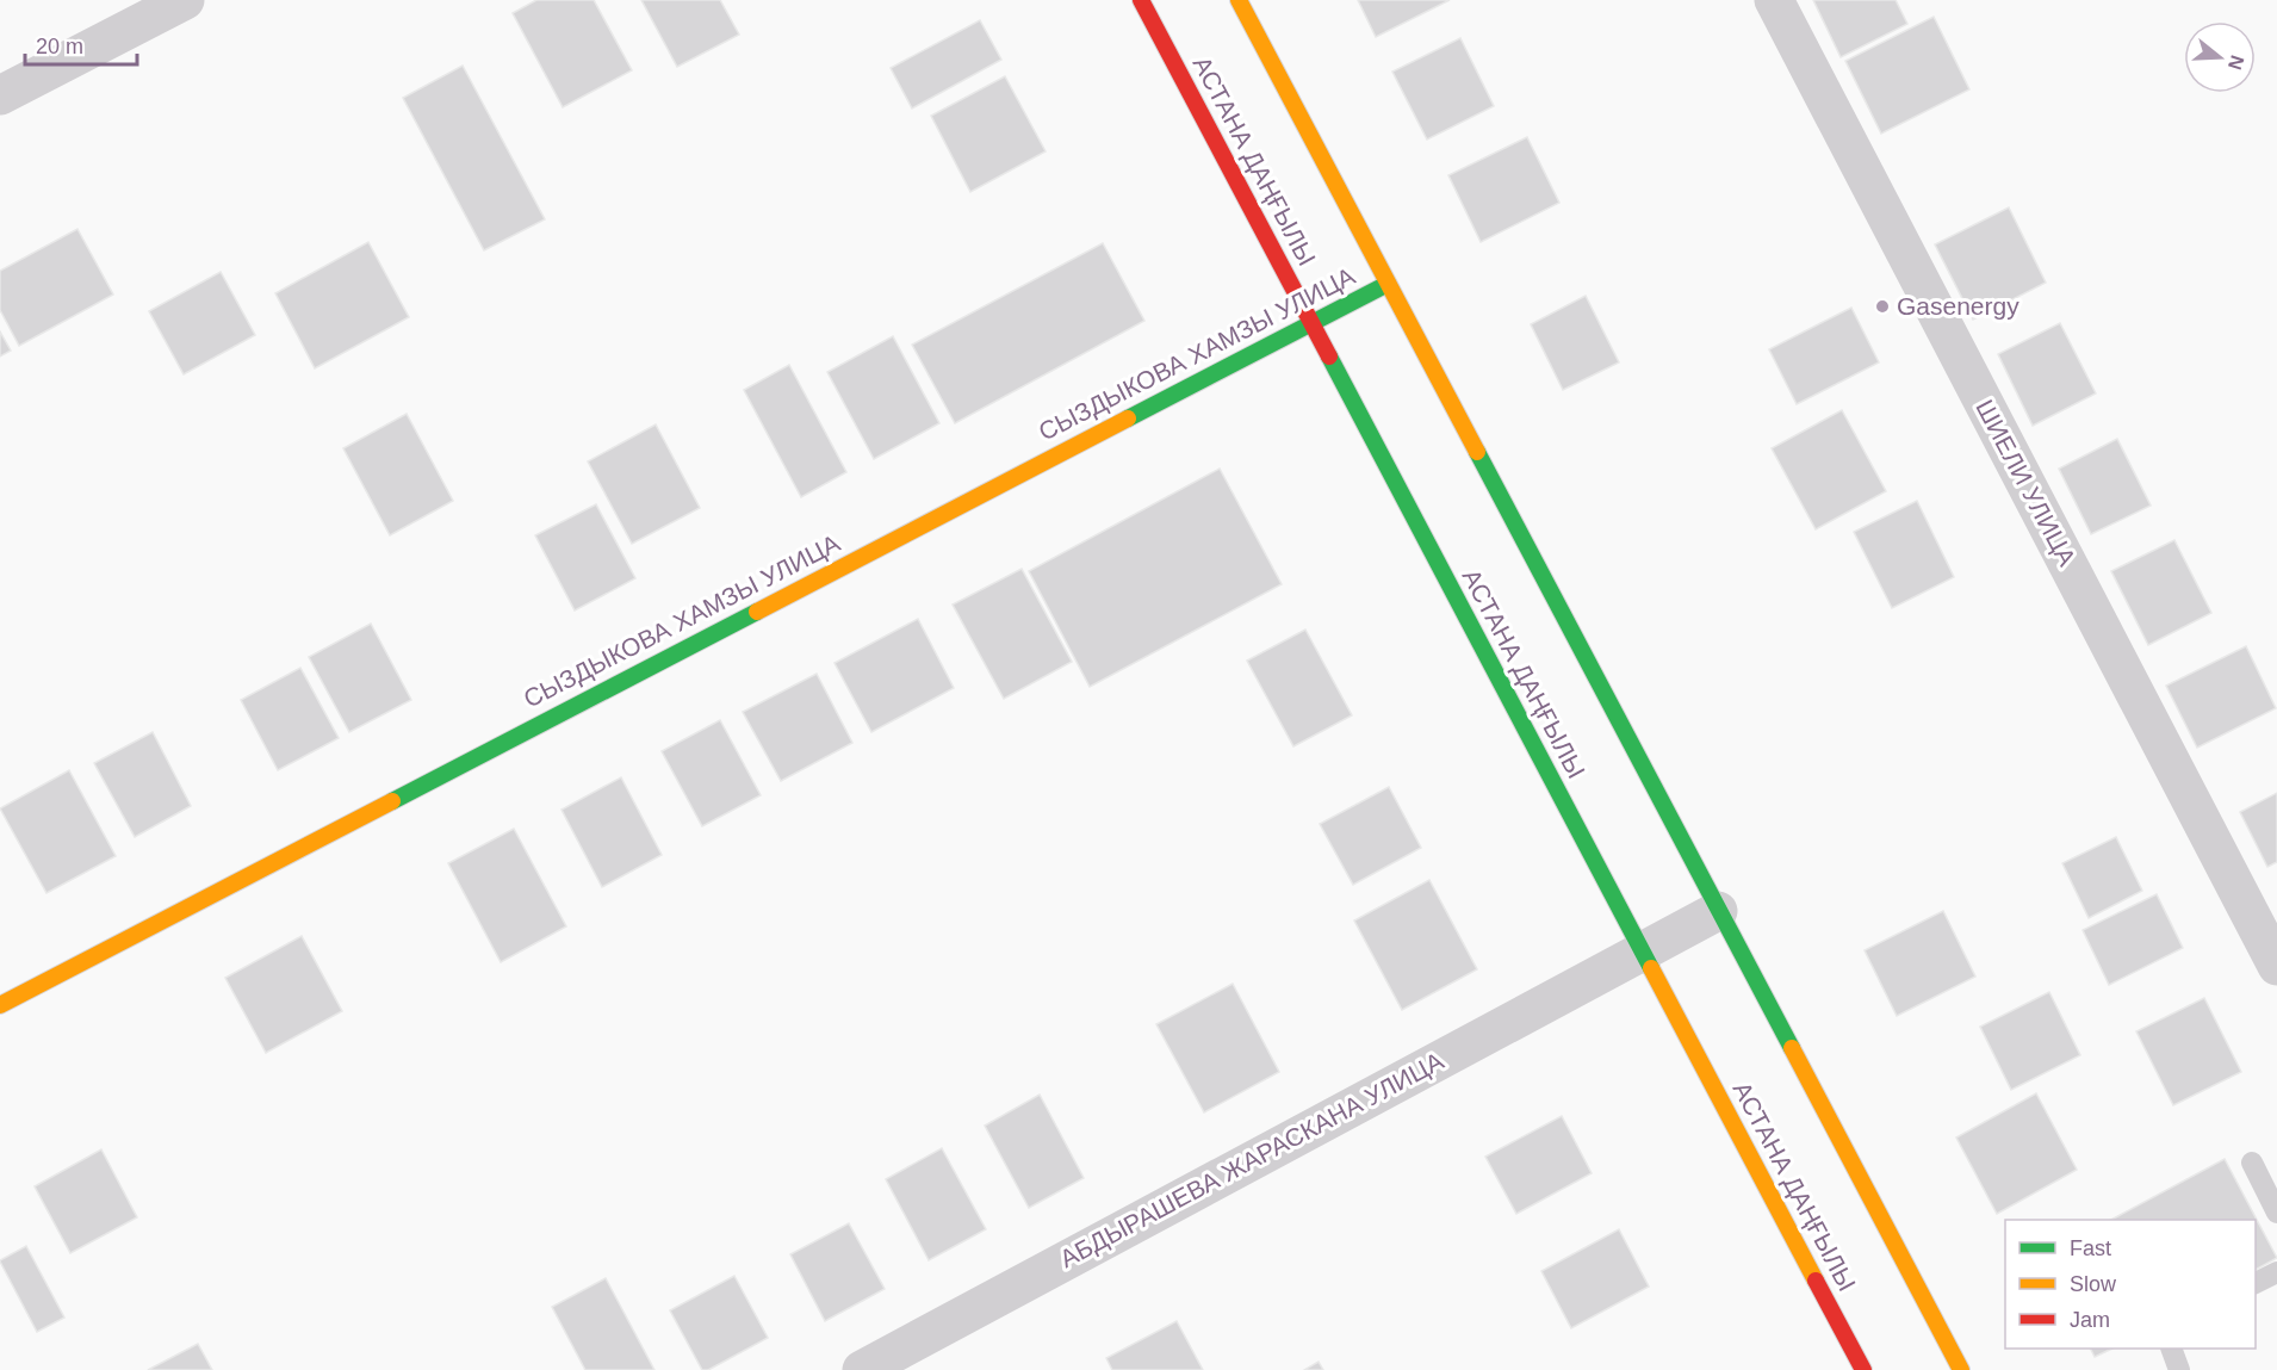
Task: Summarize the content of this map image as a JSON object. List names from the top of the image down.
{
  "streets": {
    "street": [
      "АСТАНА ДАҢҒЫЛЫ",
      "СЫЗДЫКОВА ХАМЗЫ УЛИЦА",
      "ШИЕЛИ УЛИЦА",
      "АБДЫРАШЕВА ЖАРАСКАНА УЛИЦА"
    ]
  },
  "crossings": [
    ["АСТАНА ДАҢҒЫЛЫ", "СЫЗДЫКОВА ХАМЗЫ УЛИЦА"],
    ["АСТАНА ДАҢҒЫЛЫ", "АБДЫРАШЕВА ЖАРАСКАНА УЛИЦА"]
  ],
  "places": ["Gasenergy"],
  "legend": ["Fast", "Slow", "Jam"],
  "scale_bar": "20 m",
  "north": "right"
}
